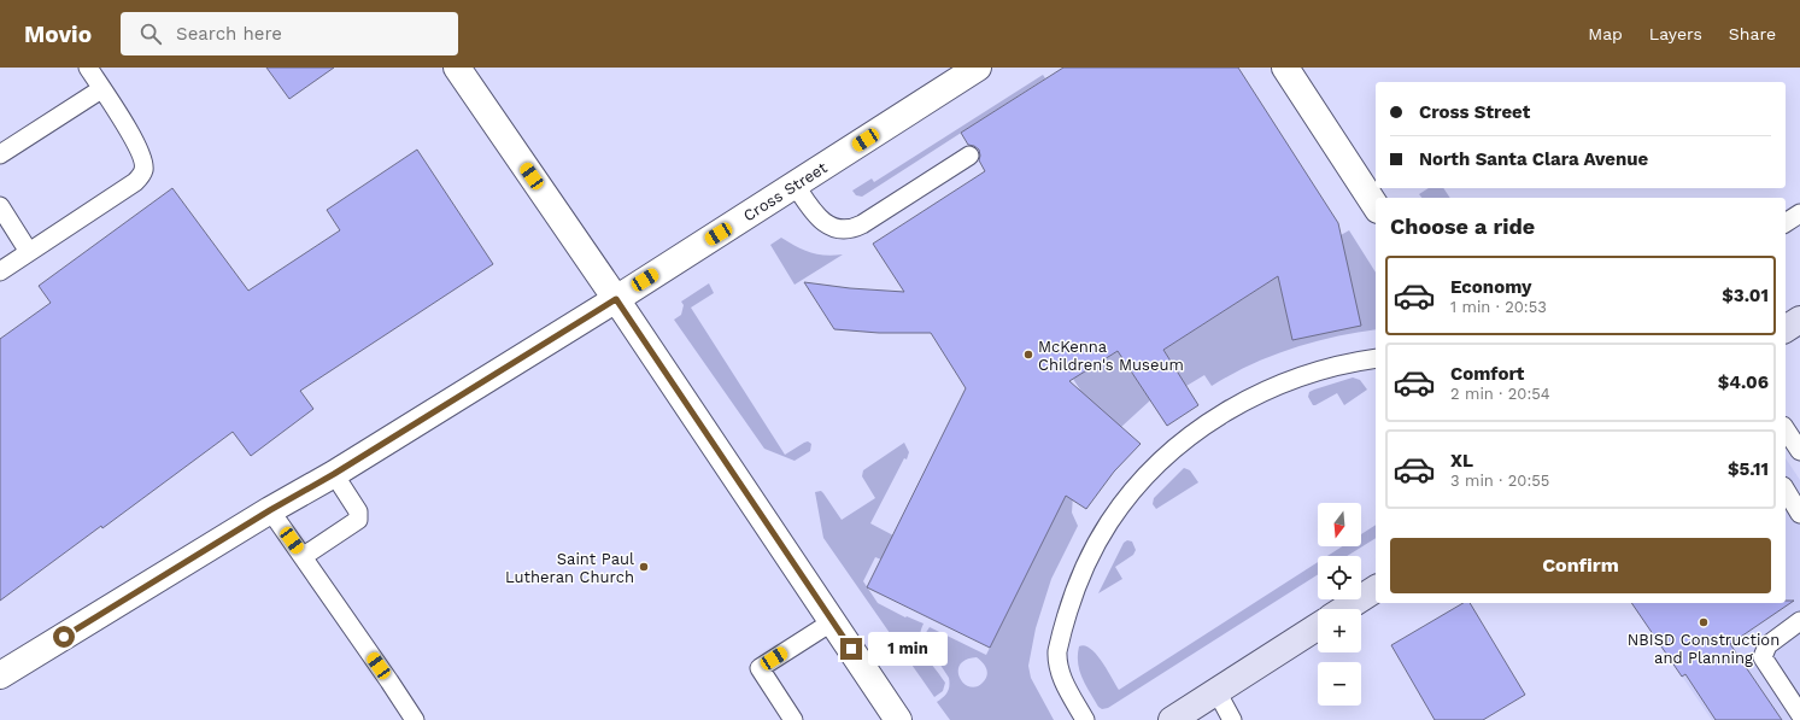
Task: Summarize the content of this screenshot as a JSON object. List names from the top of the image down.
{
  "streets": {
    "street": ["Cross Street"]
  },
  "places": ["McKenna Children's Museum", "Saint Paul Lutheran Church", "NBISD Construction and Planning"],
  "north": "bottom",
  "page": {
    "header": "Movio",
    "search": "Search here",
    "nav": ["Map", "Layers", "Share"],
    "banner": ["Cross Street", "North Santa Clara Avenue"],
    "heading": "Choose a ride",
    "list": [
      {
        "name": "Economy",
        "note": "1 min · 20:53",
        "value": "$3.01"
      },
      {
        "name": "Comfort",
        "note": "2 min · 20:54",
        "value": "$4.06"
      },
      {
        "name": "XL",
        "note": "3 min · 20:55",
        "value": "$5.11"
      }
    ],
    "map_buttons": ["+", "−"],
    "buttons": "Confirm",
    "bubble": "1 min"
  }
}
